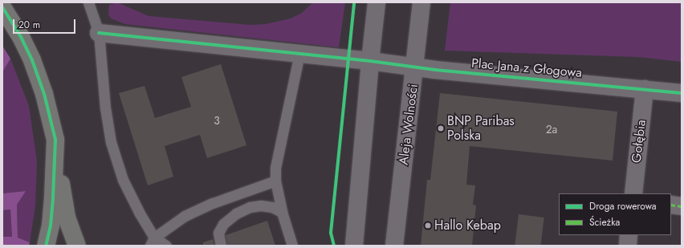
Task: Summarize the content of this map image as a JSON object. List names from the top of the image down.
{
  "streets": {
    "street": ["Plac Jana z Głogowa", "Aleja Wolności", "Gołębia"]
  },
  "crossings": [
    ["Plac Jana z Głogowa", "Aleja Wolności"],
    ["Plac Jana z Głogowa", "Gołębia"]
  ],
  "places": ["BNP Paribas Polska", "Hallo Kebap"],
  "house_numbers": ["3", "2a"],
  "legend": ["Droga rowerowa", "Ścieżka"],
  "scale_bar": "20 m"
}
